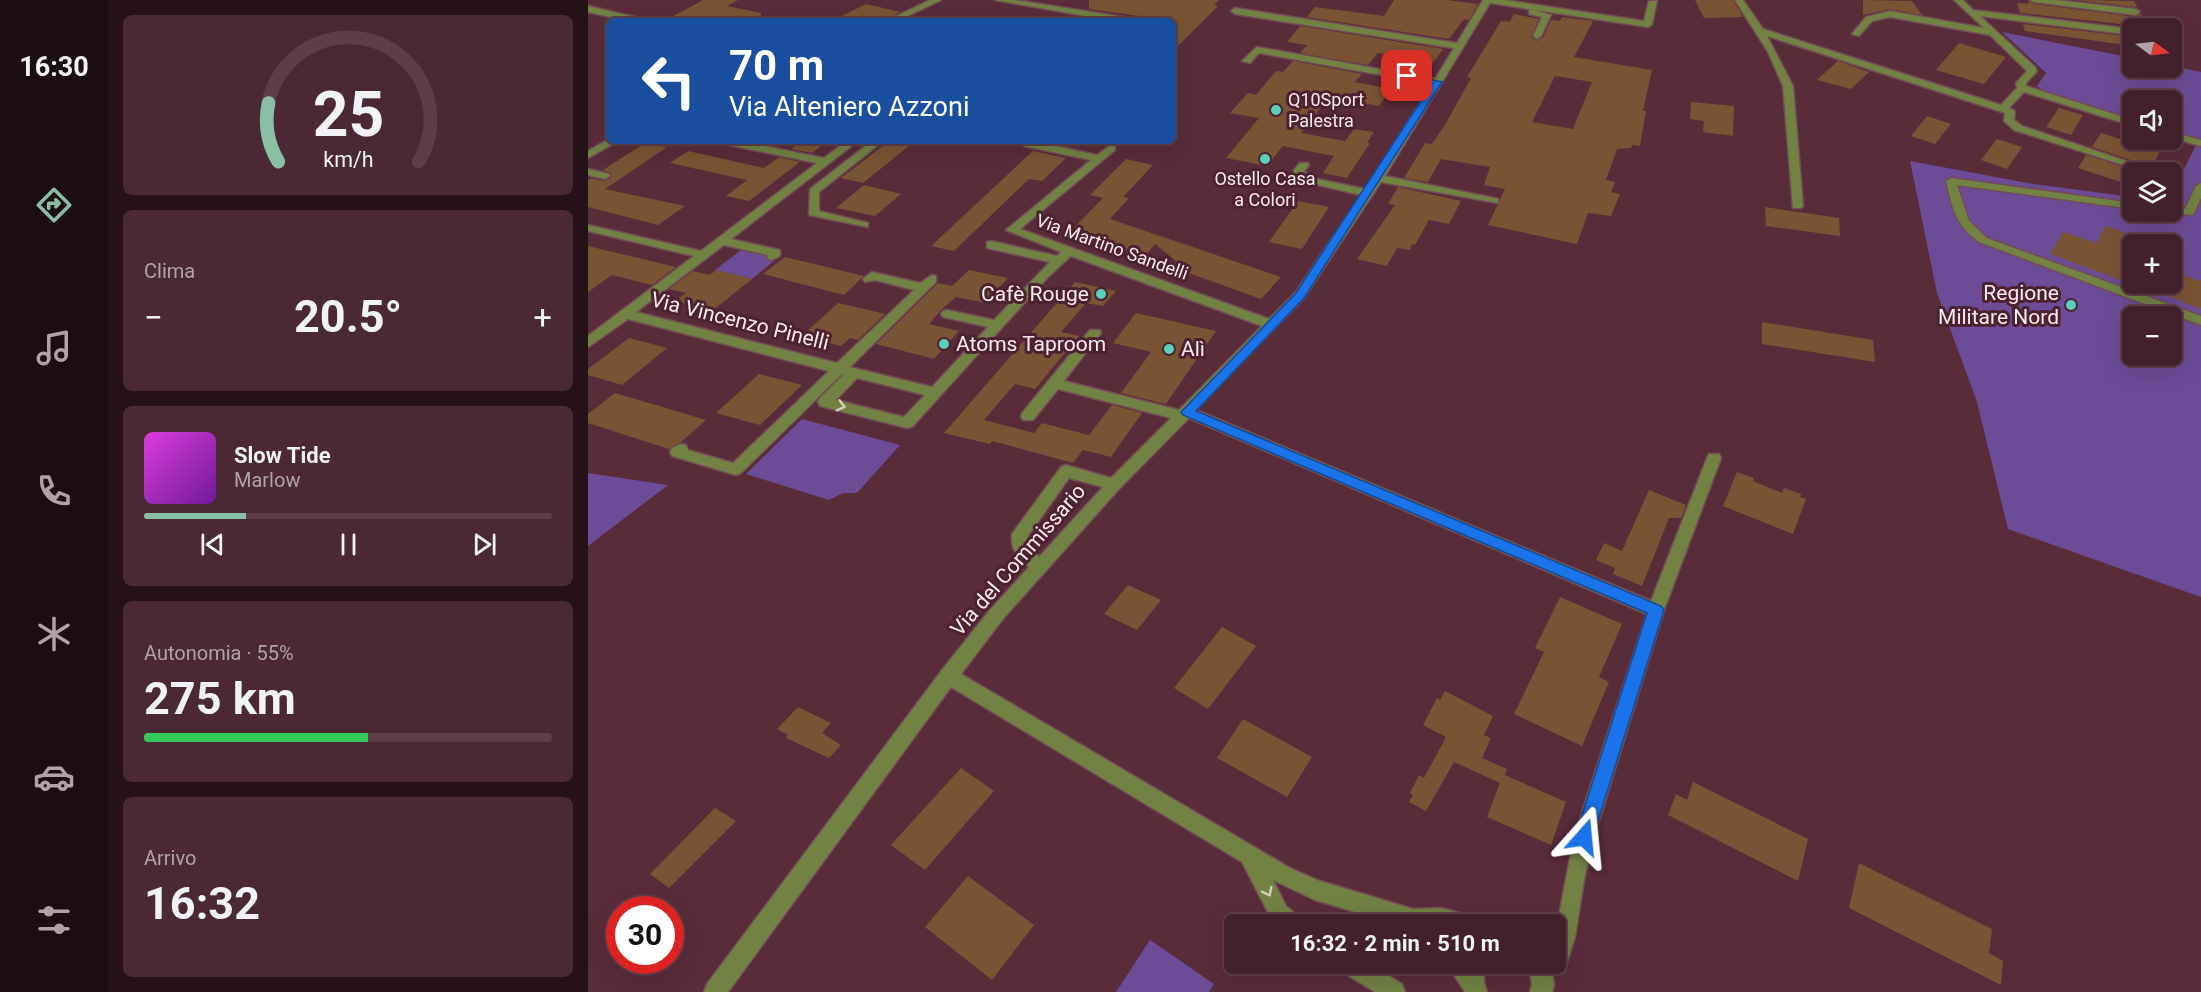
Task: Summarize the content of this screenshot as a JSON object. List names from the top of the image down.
{
  "streets": {
    "street": ["Via Martino Sandelli", "Via Vincenzo Pinelli", "Via del Commissario"]
  },
  "crossings": [
    ["Via Martino Sandelli", "Via del Commissario"]
  ],
  "places": [
    "Q10Sport Palestra",
    "Ostello Casa a Colori",
    "Cafè Rouge",
    "Regione Militare Nord",
    "Atoms Taproom",
    "Alì"
  ],
  "north": "right",
  "page": {
    "tabs": "16:30",
    "map_buttons": ["+", "−"],
    "turn": ["70 m", "Via Alteniero Azzoni"],
    "tile": [
      "Clima",
      ["Autonomia · 55%", "275 km"],
      ["Arrivo", "16:32"]
    ],
    "heat": ["−", "20.5°", "+"],
    "song": ["Slow Tide", "Marlow"],
    "limit": "30",
    "trip": "16:32 · 2 min · 510 m",
    "gauge": ["25", "km/h"]
  }
}
